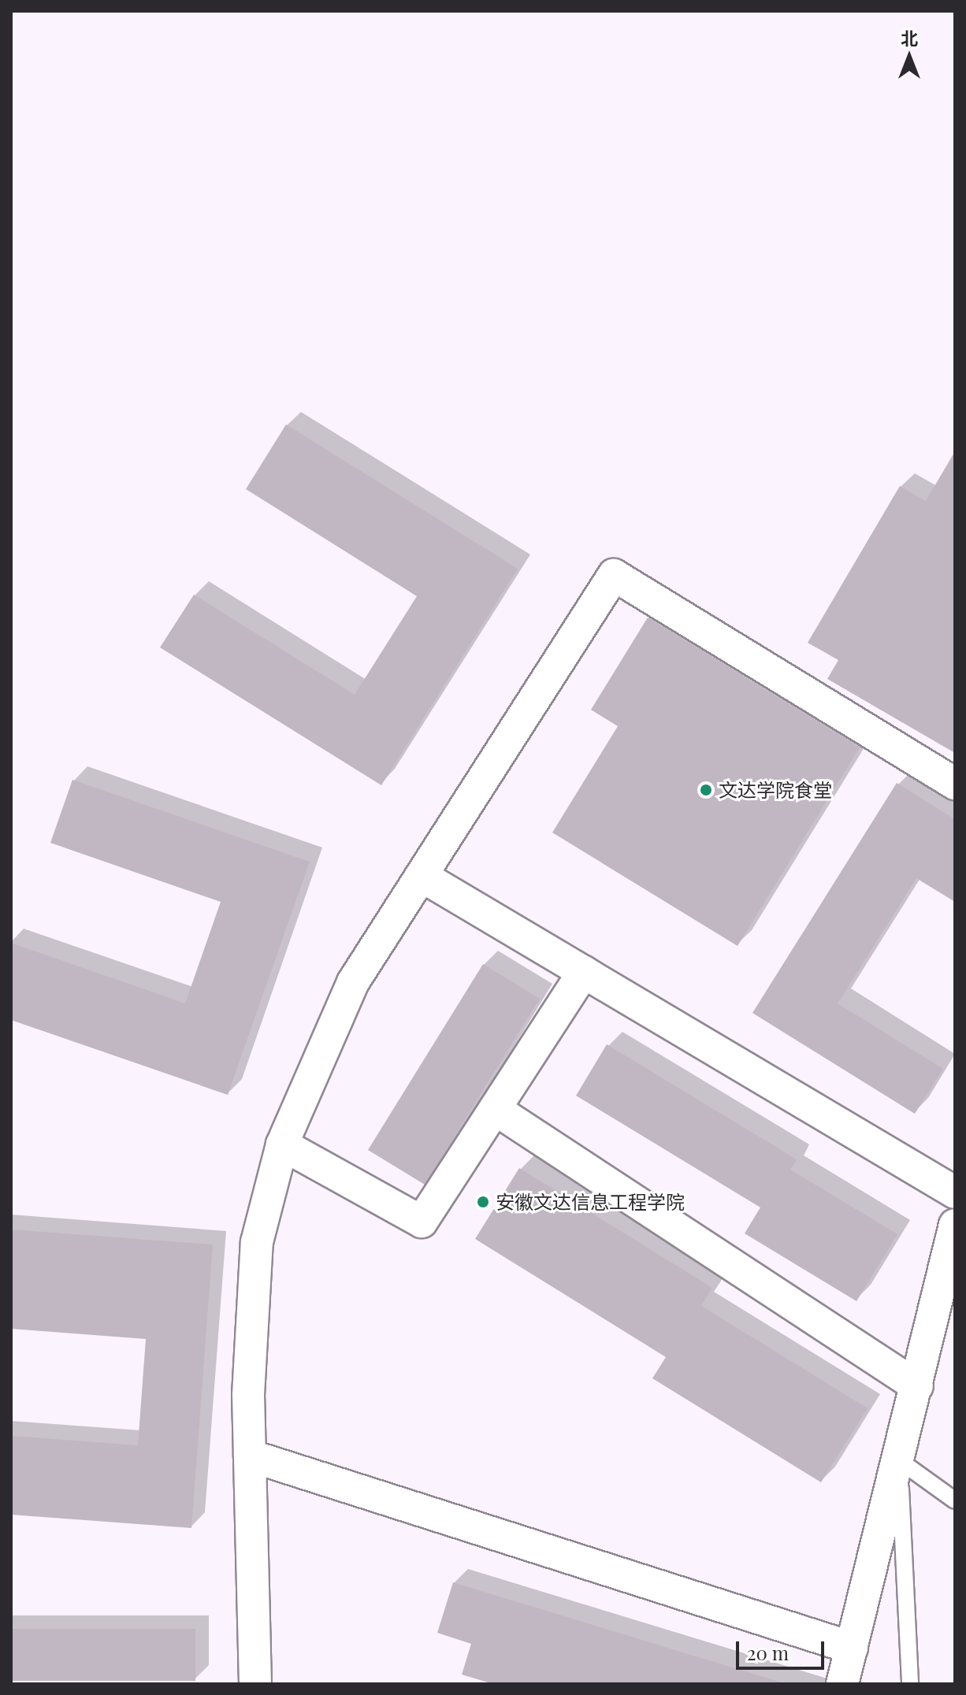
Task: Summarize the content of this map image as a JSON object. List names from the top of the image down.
{
  "places": ["文达学院食堂", "安徽文达信息工程学院"],
  "scale_bar": "20 m",
  "north": "top"
}
